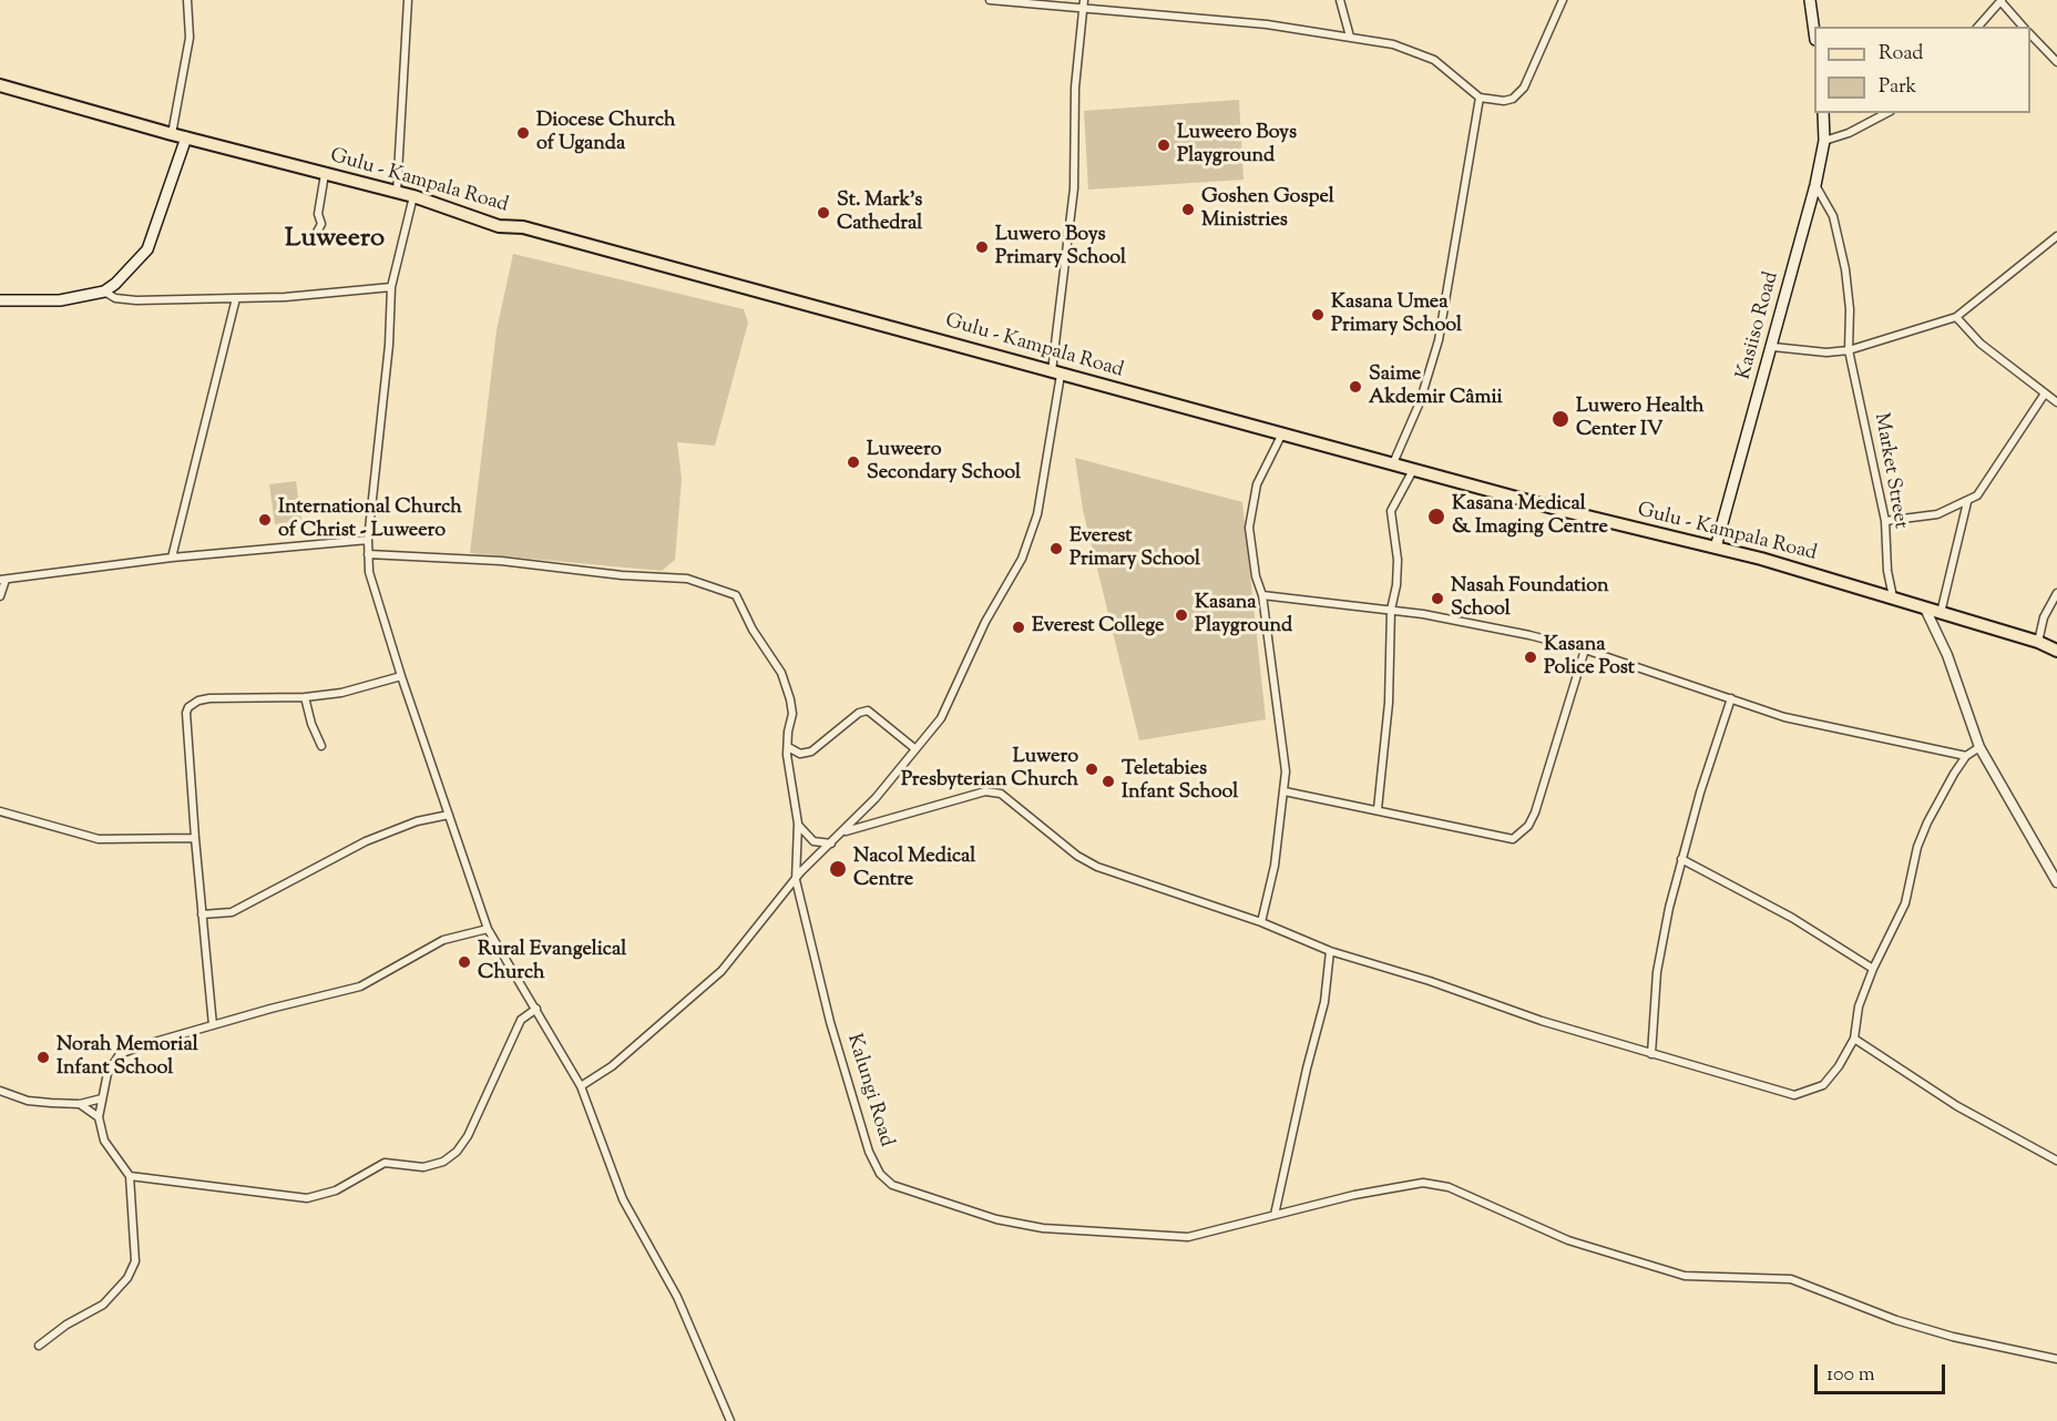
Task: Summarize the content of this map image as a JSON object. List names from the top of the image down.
{
  "streets": {
    "main road": ["Gulu - Kampala Road", "Kasiiso Road"],
    "street": ["Market Street", "Kalungi Road"]
  },
  "crossings": [
    ["Gulu - Kampala Road", "Kasiiso Road"],
    ["Gulu - Kampala Road", "Market Street"],
    ["Kasiiso Road", "Market Street"]
  ],
  "districts": ["Luweero"],
  "places": [
    "Diocese Church of Uganda",
    "Luweero Boys Playground",
    "Goshen Gospel Ministries",
    "St. Mark's Cathedral",
    "Luwero Boys Primary School",
    "Kasana Umea Primary School",
    "Saime Akdemir Câmii",
    "Luwero Health Center IV",
    "Luweero Secondary School",
    "Kasana Medical & Imaging Centre",
    "International Church of Christ - Luweero",
    "Everest Primary School",
    "Nasah Foundation School",
    "Kasana Playground",
    "Everest College",
    "Kasana Police Post",
    "Luwero Presbyterian Church",
    "Teletabies Infant School",
    "Nacol Medical Centre",
    "Rural Evangelical Church",
    "Norah Memorial Infant School"
  ],
  "legend": ["Road", "Park"],
  "scale_bar": "100 m"
}
